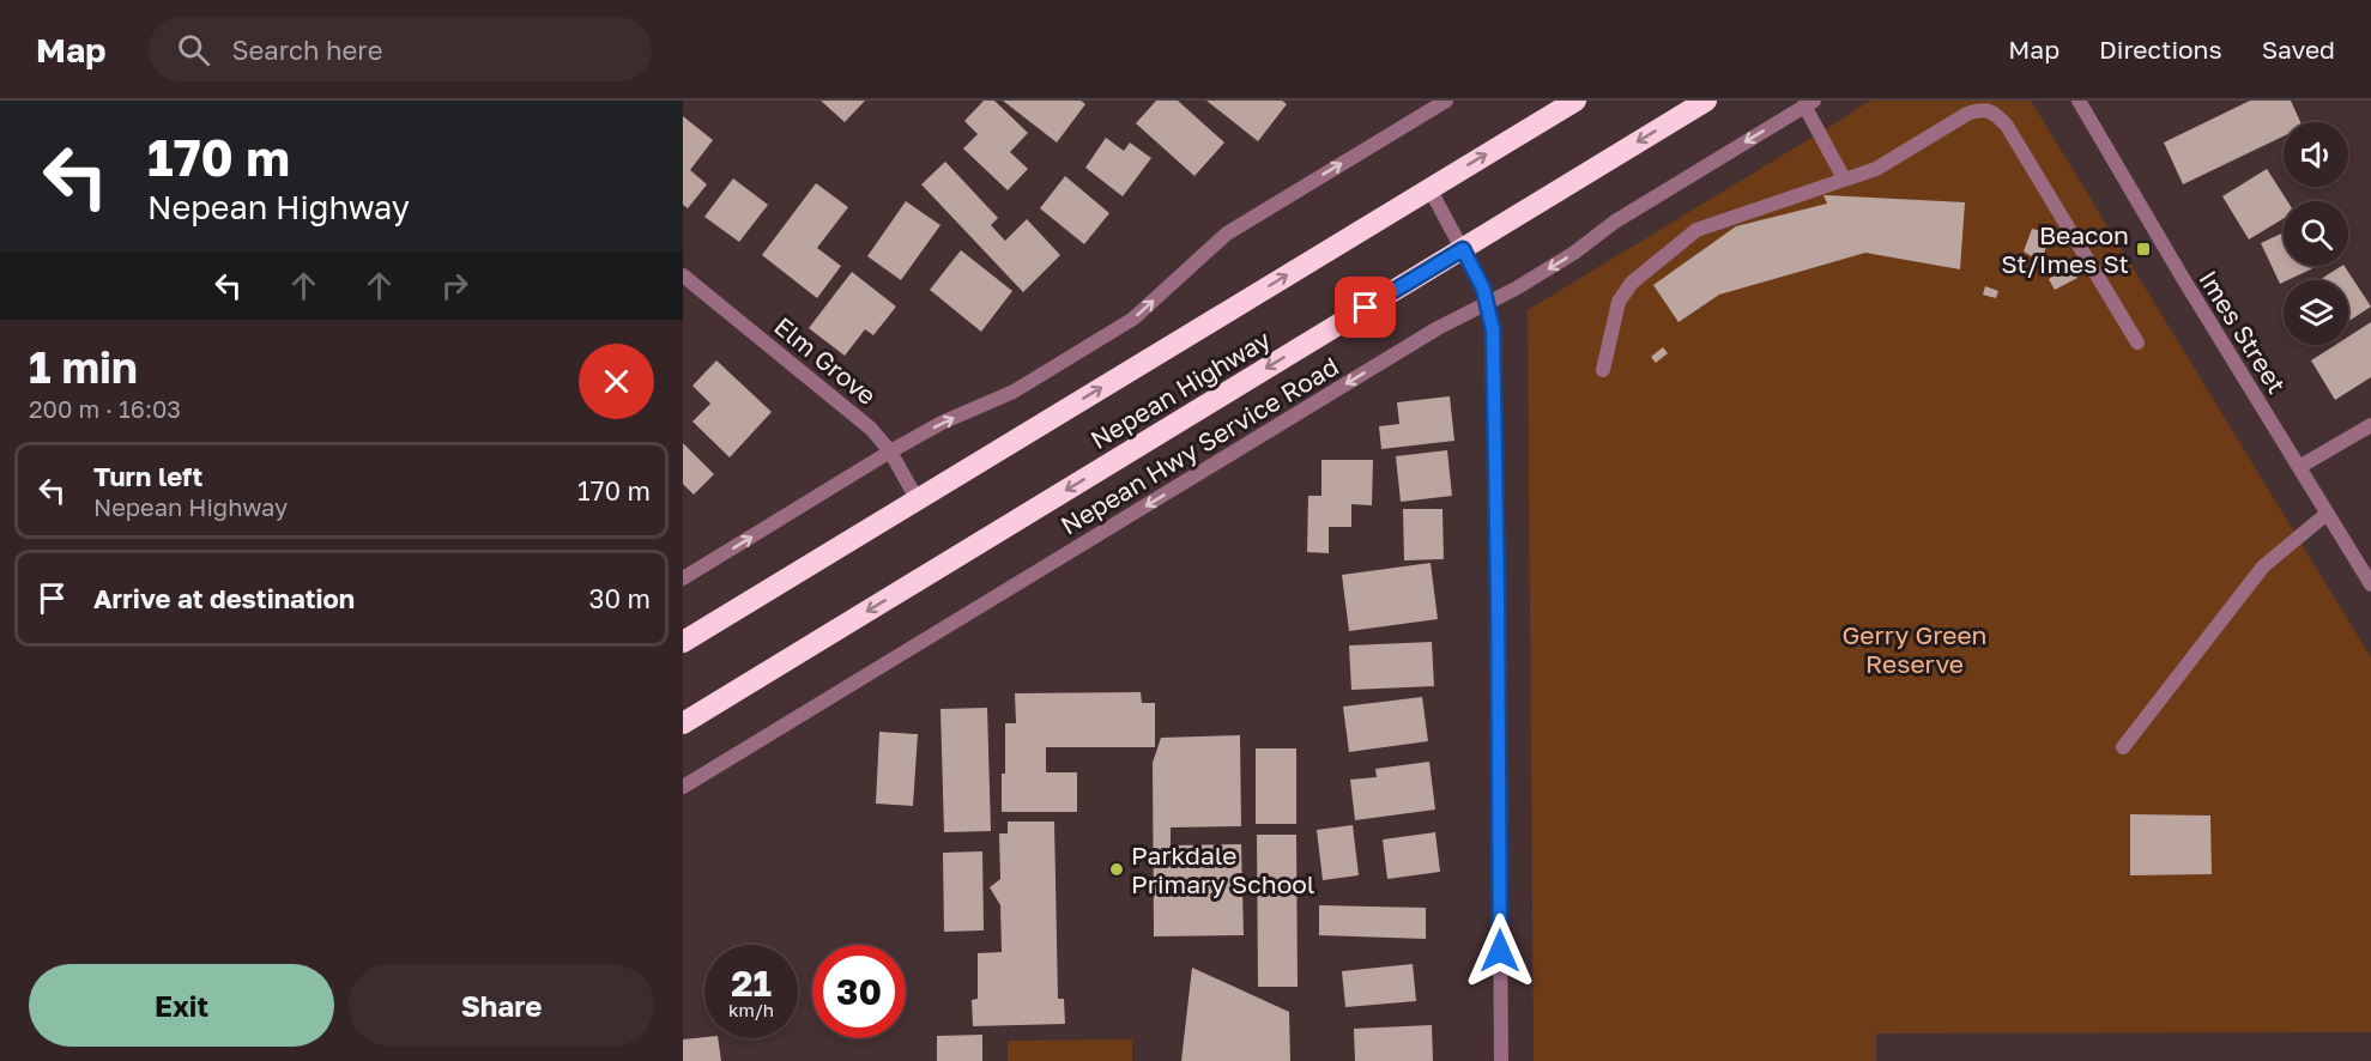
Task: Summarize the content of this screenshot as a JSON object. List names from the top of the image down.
{
  "streets": {
    "highway": ["Nepean Highway"],
    "street": ["Imes Street", "Elm Grove", "Nepean Hwy Service Road"]
  },
  "crossings": [
    ["Elm Grove", "Nepean Highway"]
  ],
  "one_way": ["Nepean Hwy Service Road"],
  "parks": ["Gerry Green Reserve"],
  "places": {
    "transit": ["Beacon St/Imes St"],
    "other": ["Parkdale Primary School"]
  },
  "page": {
    "header": "Map",
    "search": "Search here",
    "nav": ["Map", "Directions", "Saved"],
    "turn": ["170 m", "Nepean Highway"],
    "heading": ["1 min", "200 m · 16:03"],
    "list": [
      {
        "name": "Turn left",
        "note": "Nepean Highway",
        "value": "170 m"
      },
      {
        "name": "Arrive at destination",
        "value": "30 m"
      }
    ],
    "speed": "21 km/h",
    "limit": "30",
    "buttons": ["Exit", "Share"]
  }
}
